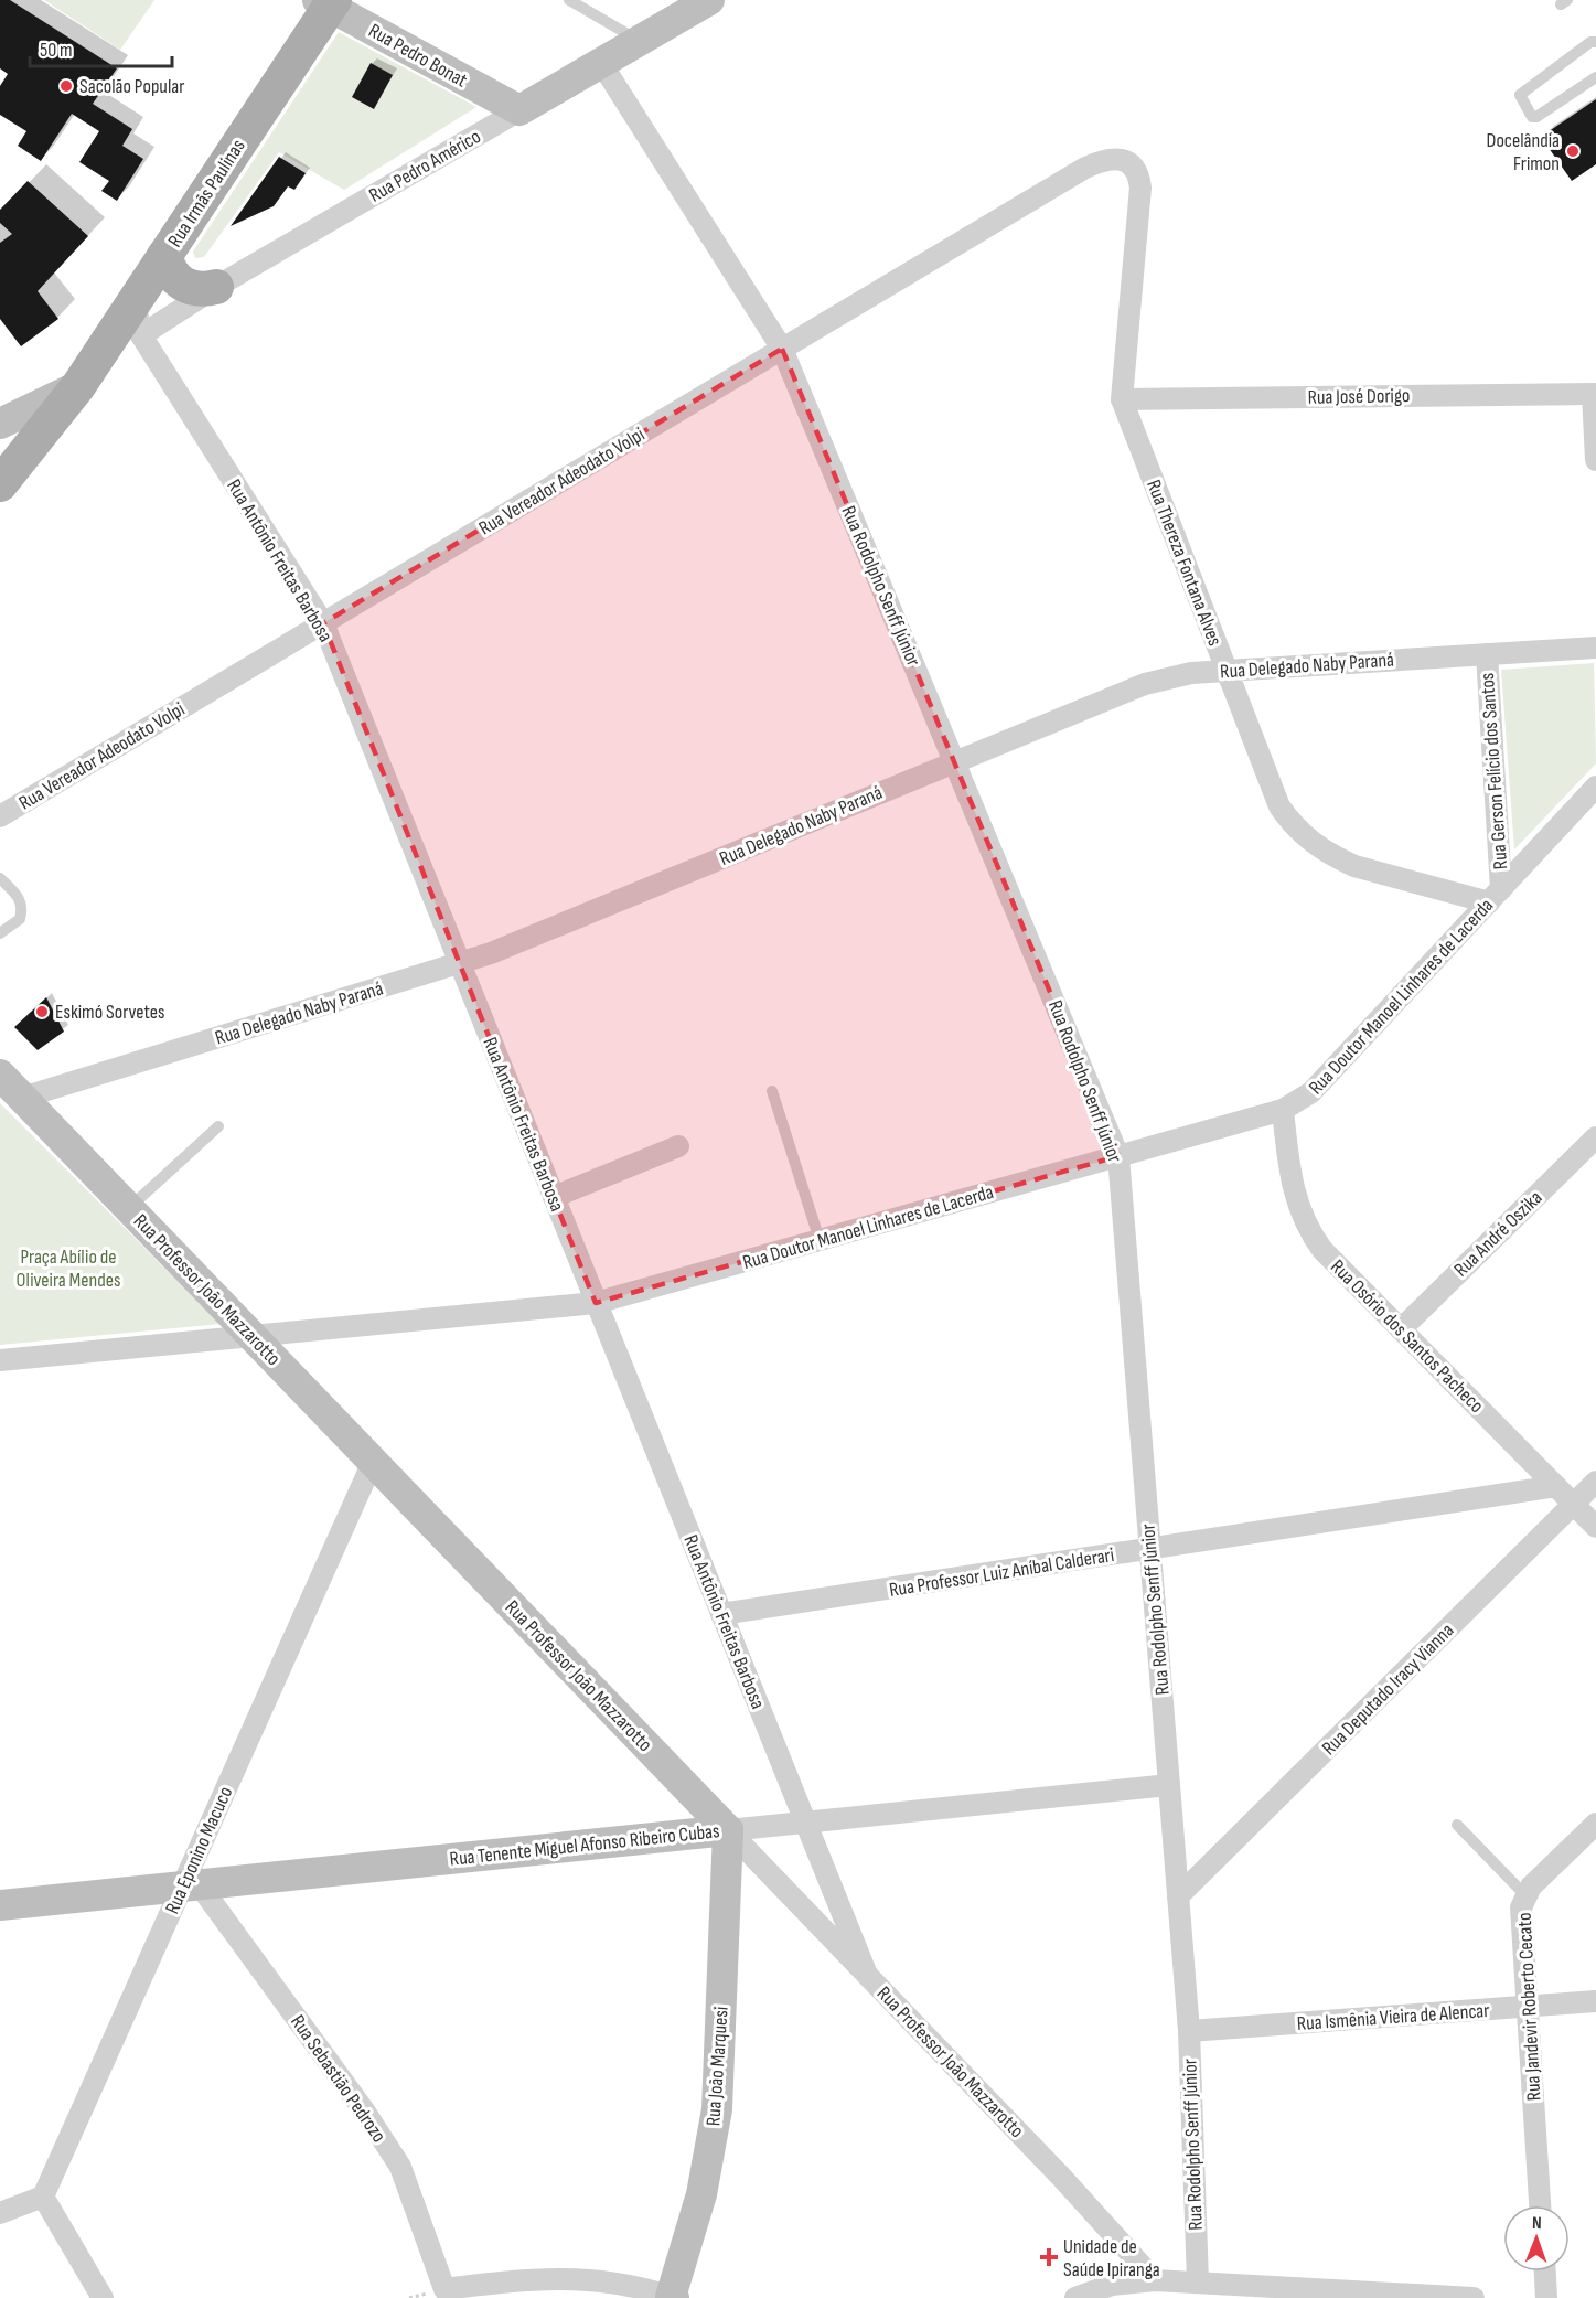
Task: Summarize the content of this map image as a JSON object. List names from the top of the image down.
{
  "streets": {
    "main road": ["Rua Irmãs Paulinas"],
    "street": [
      "Rua Pedro Bonat",
      "Rua Pedro Américo",
      "Rua José Dorigo",
      "Rua Vereador Adeodato Volpi",
      "Rua Antônio Freitas Barbosa",
      "Rua Thereza Fontana Alves",
      "Rua Rodolpho Senff Júnior",
      "Rua Delegado Naby Paraná",
      "Rua Gerson Felício dos Santos",
      "Rua Doutor Manoel Linhares de Lacerda",
      "Rua André Oszika",
      "Rua Professor João Mazzarotto",
      "Rua Osório dos Santos Pacheco",
      "Rua Professor Luiz Aníbal Calderari",
      "Rua Deputado Iracy Vianna",
      "Rua Tenente Miguel Afonso Ribeiro Cubas",
      "Rua Eponino Macuco",
      "Rua Jandevir Roberto Cecato",
      "Rua Ismênia Vieira de Alencar",
      "Rua João Marquesi",
      "Rua Sebastião Pedrozo"
    ]
  },
  "crossings": [
    ["Rua Pedro Bonat", "Rua Pedro Américo"],
    ["Rua Pedro Bonat", "Rua Irmãs Paulinas"],
    ["Rua Pedro Américo", "Rua Antônio Freitas Barbosa"],
    ["Rua Pedro Américo", "Rua Rodolpho Senff Júnior"],
    ["Rua Irmãs Paulinas", "Rua Antônio Freitas Barbosa"],
    ["Rua José Dorigo", "Rua Thereza Fontana Alves"],
    ["Rua Vereador Adeodato Volpi", "Rua Antônio Freitas Barbosa"],
    ["Rua Vereador Adeodato Volpi", "Rua Thereza Fontana Alves"],
    ["Rua Vereador Adeodato Volpi", "Rua Rodolpho Senff Júnior"],
    ["Rua Antônio Freitas Barbosa", "Rua Delegado Naby Paraná"],
    ["Rua Antônio Freitas Barbosa", "Rua Doutor Manoel Linhares de Lacerda"],
    ["Rua Antônio Freitas Barbosa", "Rua Professor João Mazzarotto"],
    ["Rua Antônio Freitas Barbosa", "Rua Professor Luiz Aníbal Calderari"],
    ["Rua Antônio Freitas Barbosa", "Rua Tenente Miguel Afonso Ribeiro Cubas"],
    ["Rua Thereza Fontana Alves", "Rua Delegado Naby Paraná"],
    ["Rua Thereza Fontana Alves", "Rua Gerson Felício dos Santos"],
    ["Rua Thereza Fontana Alves", "Rua Doutor Manoel Linhares de Lacerda"],
    ["Rua Rodolpho Senff Júnior", "Rua Delegado Naby Paraná"],
    ["Rua Rodolpho Senff Júnior", "Rua Doutor Manoel Linhares de Lacerda"],
    ["Rua Rodolpho Senff Júnior", "Rua Professor Luiz Aníbal Calderari"],
    ["Rua Rodolpho Senff Júnior", "Rua Deputado Iracy Vianna"],
    ["Rua Rodolpho Senff Júnior", "Rua Tenente Miguel Afonso Ribeiro Cubas"],
    ["Rua Rodolpho Senff Júnior", "Rua Ismênia Vieira de Alencar"],
    ["Rua Delegado Naby Paraná", "Rua Gerson Felício dos Santos"],
    ["Rua Delegado Naby Paraná", "Rua Professor João Mazzarotto"],
    ["Rua Gerson Felício dos Santos", "Rua Doutor Manoel Linhares de Lacerda"],
    ["Rua Doutor Manoel Linhares de Lacerda", "Rua Professor João Mazzarotto"],
    ["Rua Doutor Manoel Linhares de Lacerda", "Rua Osório dos Santos Pacheco"],
    ["Rua André Oszika", "Rua Osório dos Santos Pacheco"],
    ["Rua Professor João Mazzarotto", "Rua Tenente Miguel Afonso Ribeiro Cubas"],
    ["Rua Professor João Mazzarotto", "Rua Eponino Macuco"],
    ["Rua Professor João Mazzarotto", "Rua João Marquesi"],
    ["Rua Osório dos Santos Pacheco", "Rua Professor Luiz Aníbal Calderari"],
    ["Rua Osório dos Santos Pacheco", "Rua Deputado Iracy Vianna"],
    ["Rua Tenente Miguel Afonso Ribeiro Cubas", "Rua Eponino Macuco"],
    ["Rua Tenente Miguel Afonso Ribeiro Cubas", "Rua João Marquesi"],
    ["Rua Tenente Miguel Afonso Ribeiro Cubas", "Rua Sebastião Pedrozo"],
    ["Rua Eponino Macuco", "Rua Sebastião Pedrozo"],
    ["Rua Jandevir Roberto Cecato", "Rua Ismênia Vieira de Alencar"],
    ["Rua João Marquesi", "Rua Sebastião Pedrozo"]
  ],
  "parks": ["Praça Abílio de Oliveira Mendes"],
  "places": {
    "other": ["Sacolão Popular", "Docelândia Frimon", "Eskimó Sorvetes"],
    "health": ["Unidade de Saúde Ipiranga"]
  },
  "scale_bar": "50 m",
  "north": "top"
}
